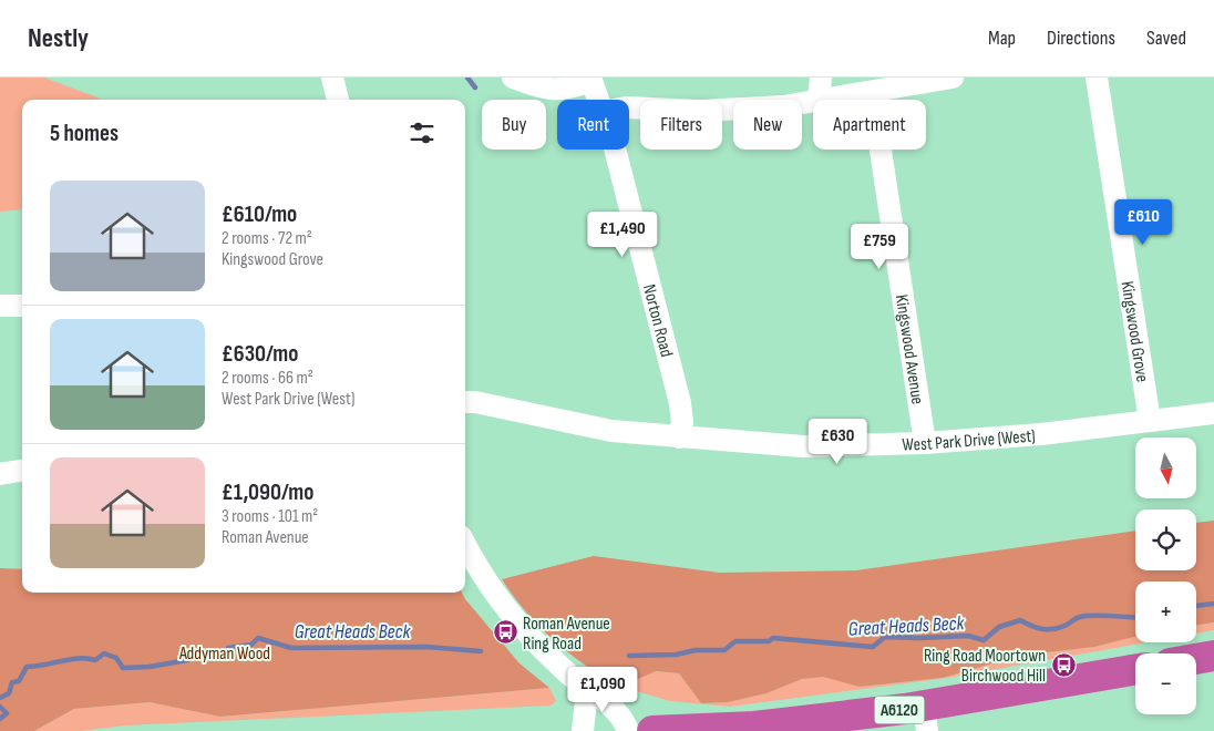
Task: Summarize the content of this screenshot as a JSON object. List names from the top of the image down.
{
  "streets": {
    "highway": ["A6120"],
    "street": [
      "Norton Road",
      "Kingswood Grove",
      "Kingswood Avenue",
      "West Park Drive (West)"
    ]
  },
  "crossings": [
    ["Norton Road", "West Park Drive (West)"],
    ["Kingswood Grove", "West Park Drive (West)"],
    ["Kingswood Avenue", "West Park Drive (West)"]
  ],
  "water": ["Great Heads Beck"],
  "parks": ["Addyman Wood"],
  "places": {
    "bus stop": ["Roman Avenue Ring Road", "Ring Road Moortown Birchwood Hill"]
  },
  "north": "bottom",
  "page": {
    "header": "Nestly",
    "nav": ["Map", "Directions", "Saved"],
    "chip": [
      "Buy",
      "Rent",
      "Filters",
      "New",
      "Apartment"
    ],
    "heading": "5 homes",
    "list": [
      {
        "name": "£610/mo",
        "note": "2 rooms · 72 m² · Kingswood Grove"
      },
      {
        "name": "£630/mo",
        "note": "2 rooms · 66 m² · West Park Drive (West)"
      },
      {
        "name": "£1,090/mo",
        "note": "3 rooms · 101 m² · Roman Avenue"
      }
    ],
    "price": [
      "£610",
      "£1,490",
      "£759",
      "£630",
      "£1,090"
    ],
    "map_buttons": ["+", "−"]
  }
}
